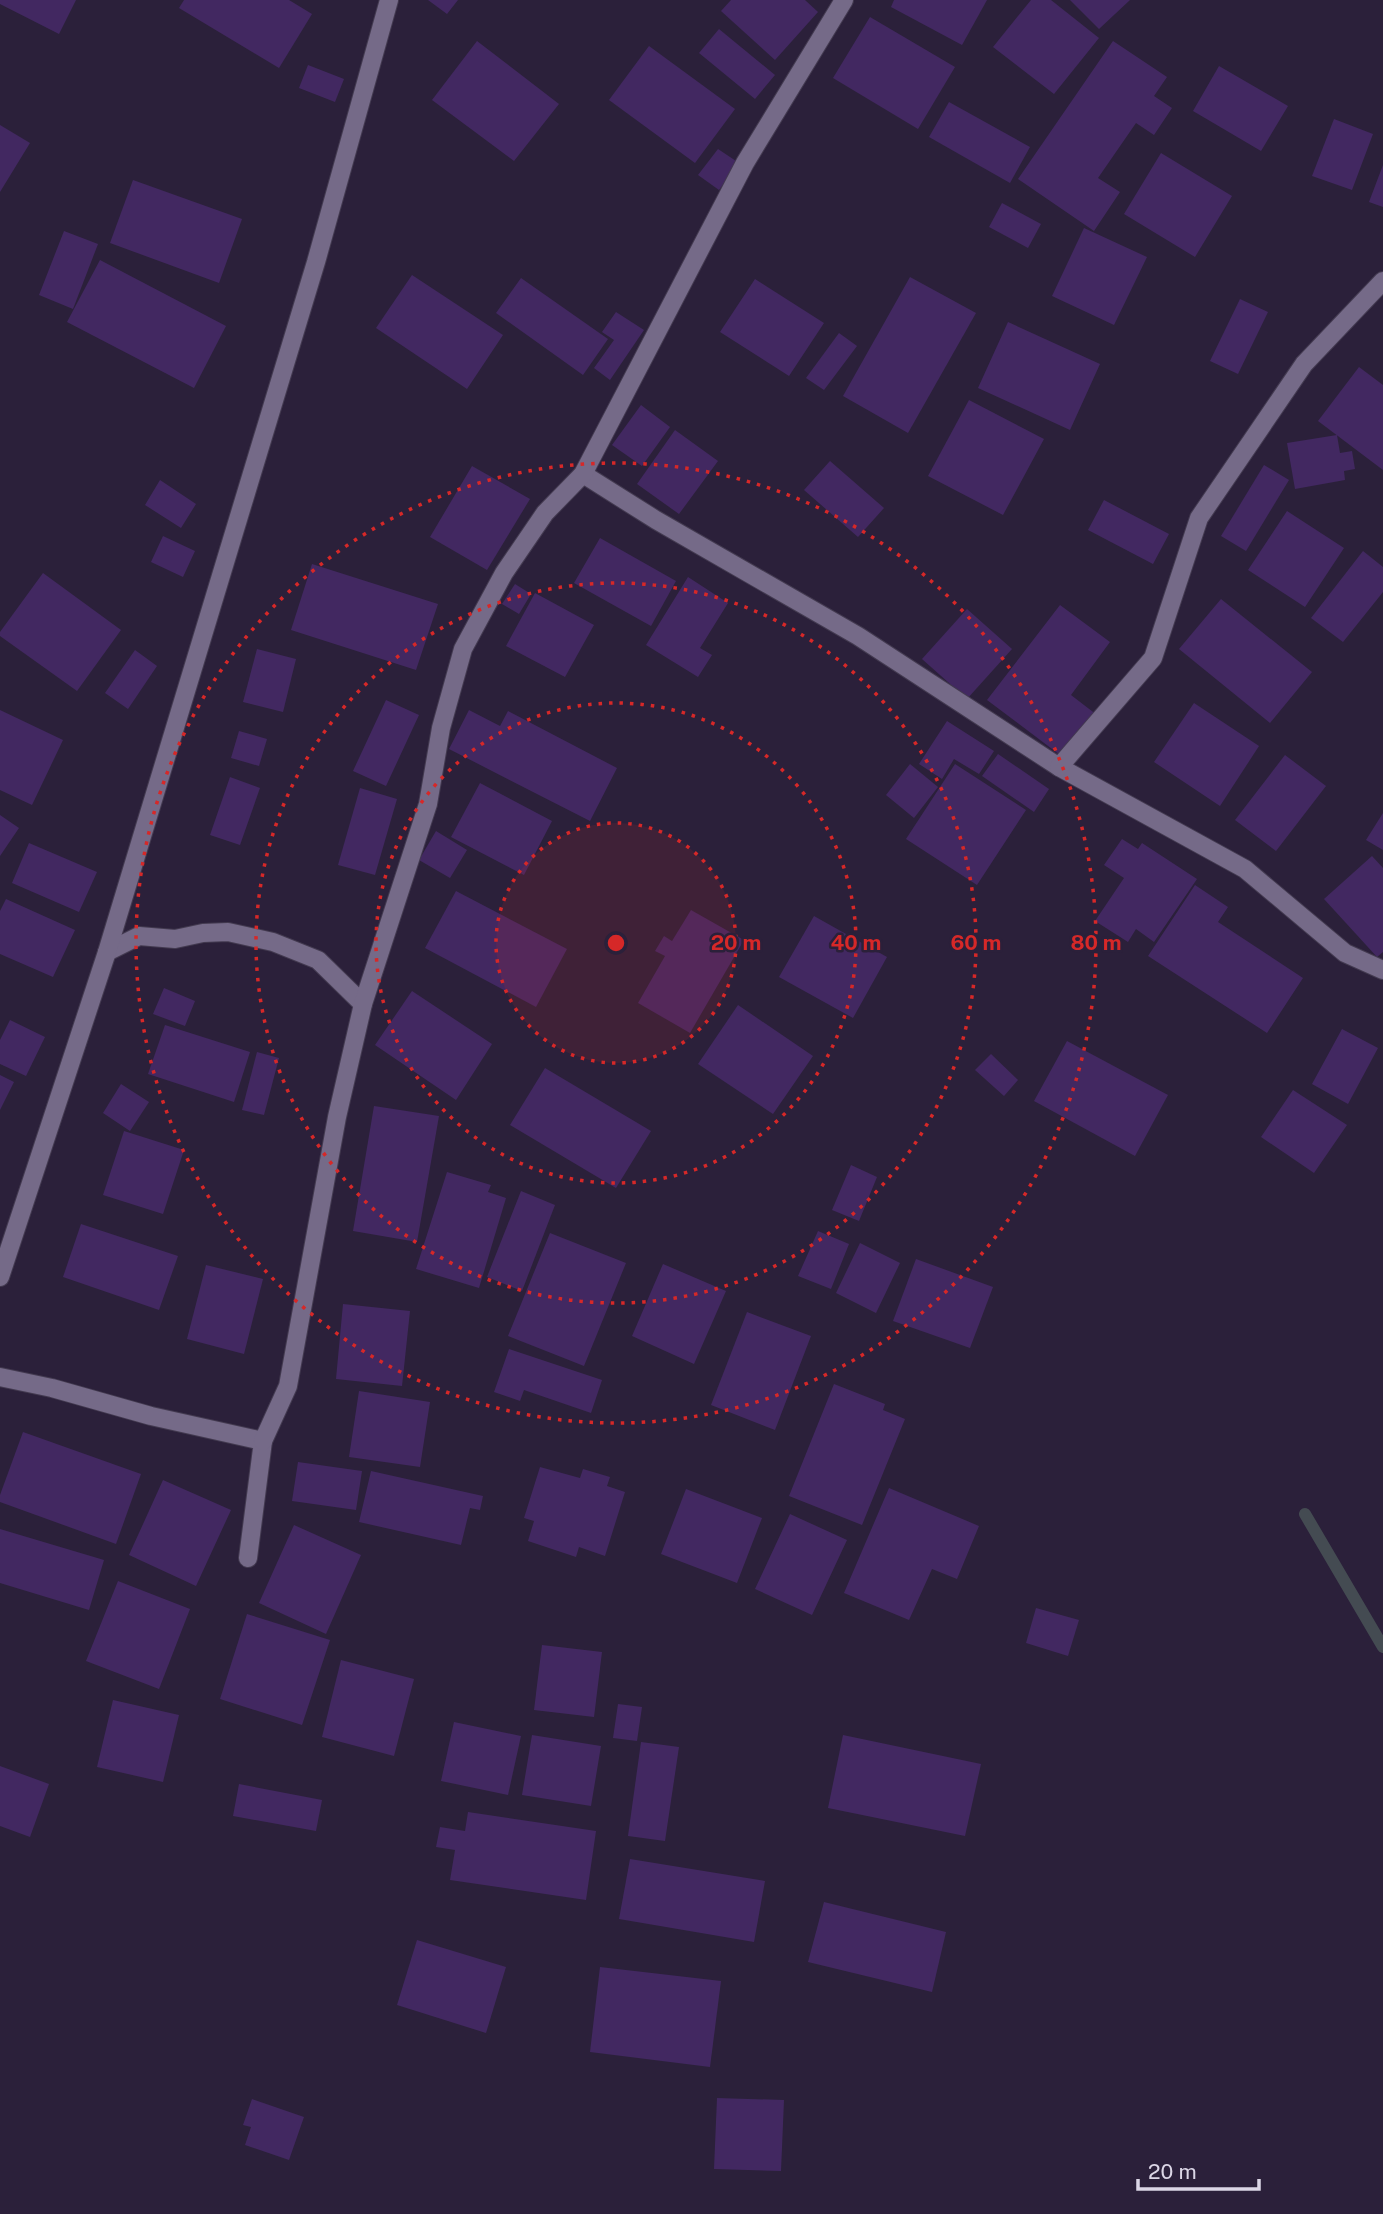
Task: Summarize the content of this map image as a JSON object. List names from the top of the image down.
{
  "scale_bar": "20 m",
  "rings": [
    "20 m",
    "40 m",
    "60 m",
    "80 m"
  ]
}
